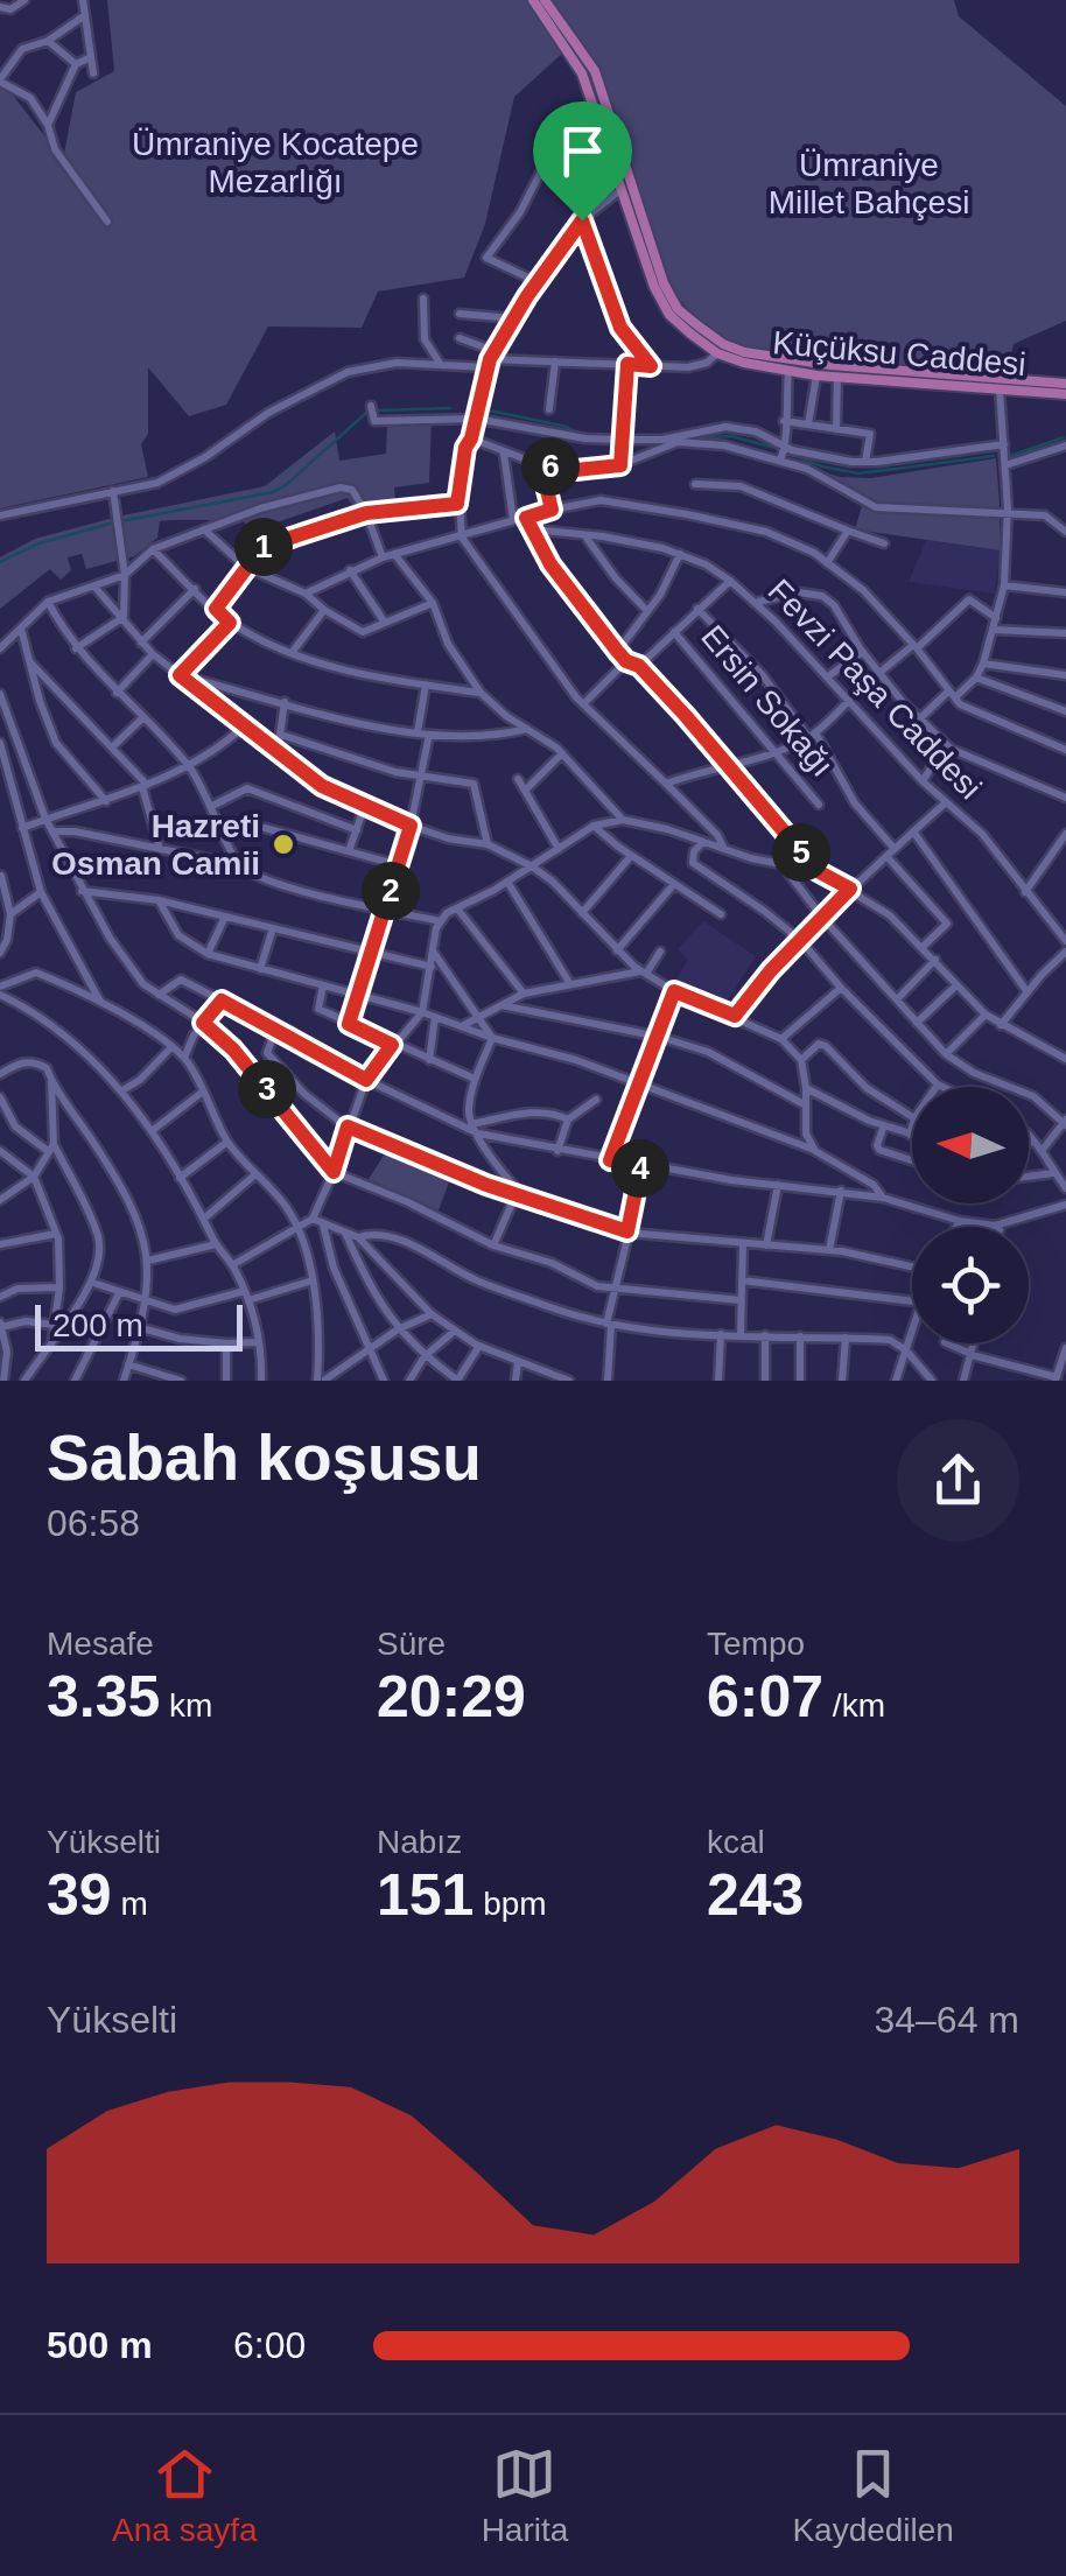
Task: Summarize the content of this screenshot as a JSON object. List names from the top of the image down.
{
  "streets": {
    "main road": ["Küçüksu Caddesi"],
    "street": ["Fevzi Paşa Caddesi", "Ersin Sokağı"]
  },
  "parks": ["Ümraniye Kocatepe Mezarlığı", "Ümraniye Millet Bahçesi"],
  "places": ["Hazreti Osman Camii"],
  "scale_bar": "200 m",
  "north": "left",
  "page": {
    "pins": [
      "6",
      "1",
      "5",
      "2",
      "3",
      "4"
    ],
    "scale": "200 m",
    "heading": ["Sabah koşusu", "06:58"],
    "stats": [
      ["Mesafe", "3.35 km"],
      ["Süre", "20:29"],
      ["Tempo", "6:07 /km"],
      ["Yükselti", "39 m"],
      ["Nabız", "151 bpm"],
      ["kcal", "243"]
    ],
    "chart": ["Yükselti", "34–64 m"],
    "list": [
      {
        "name": "500 m",
        "note": "6:00"
      }
    ],
    "tabs": ["Ana sayfa", "Harita", "Kaydedilen"]
  }
}
